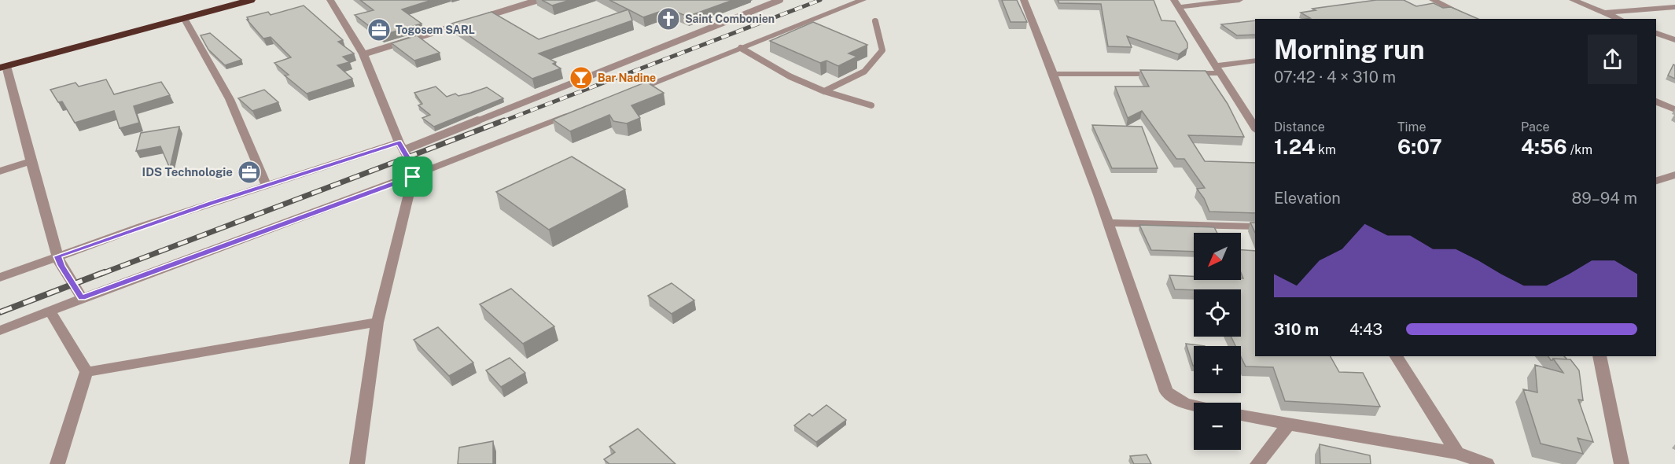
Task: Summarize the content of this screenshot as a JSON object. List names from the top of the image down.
{
  "places": {
    "church": ["Saint Combonien"],
    "office": ["Togosem SARL", "IDS Technologie"],
    "bar": ["Bar Nadine"]
  },
  "north": "bottom left",
  "page": {
    "heading": ["Morning run", "07:42 · 4 × 310 m"],
    "stats": [
      ["Distance", "1.24 km"],
      ["Time", "6:07"],
      ["Pace", "4:56 /km"]
    ],
    "chart": ["Elevation", "89–94 m"],
    "map_buttons": ["+", "−"],
    "list": [
      {
        "name": "310 m",
        "note": "4:43"
      }
    ]
  }
}
